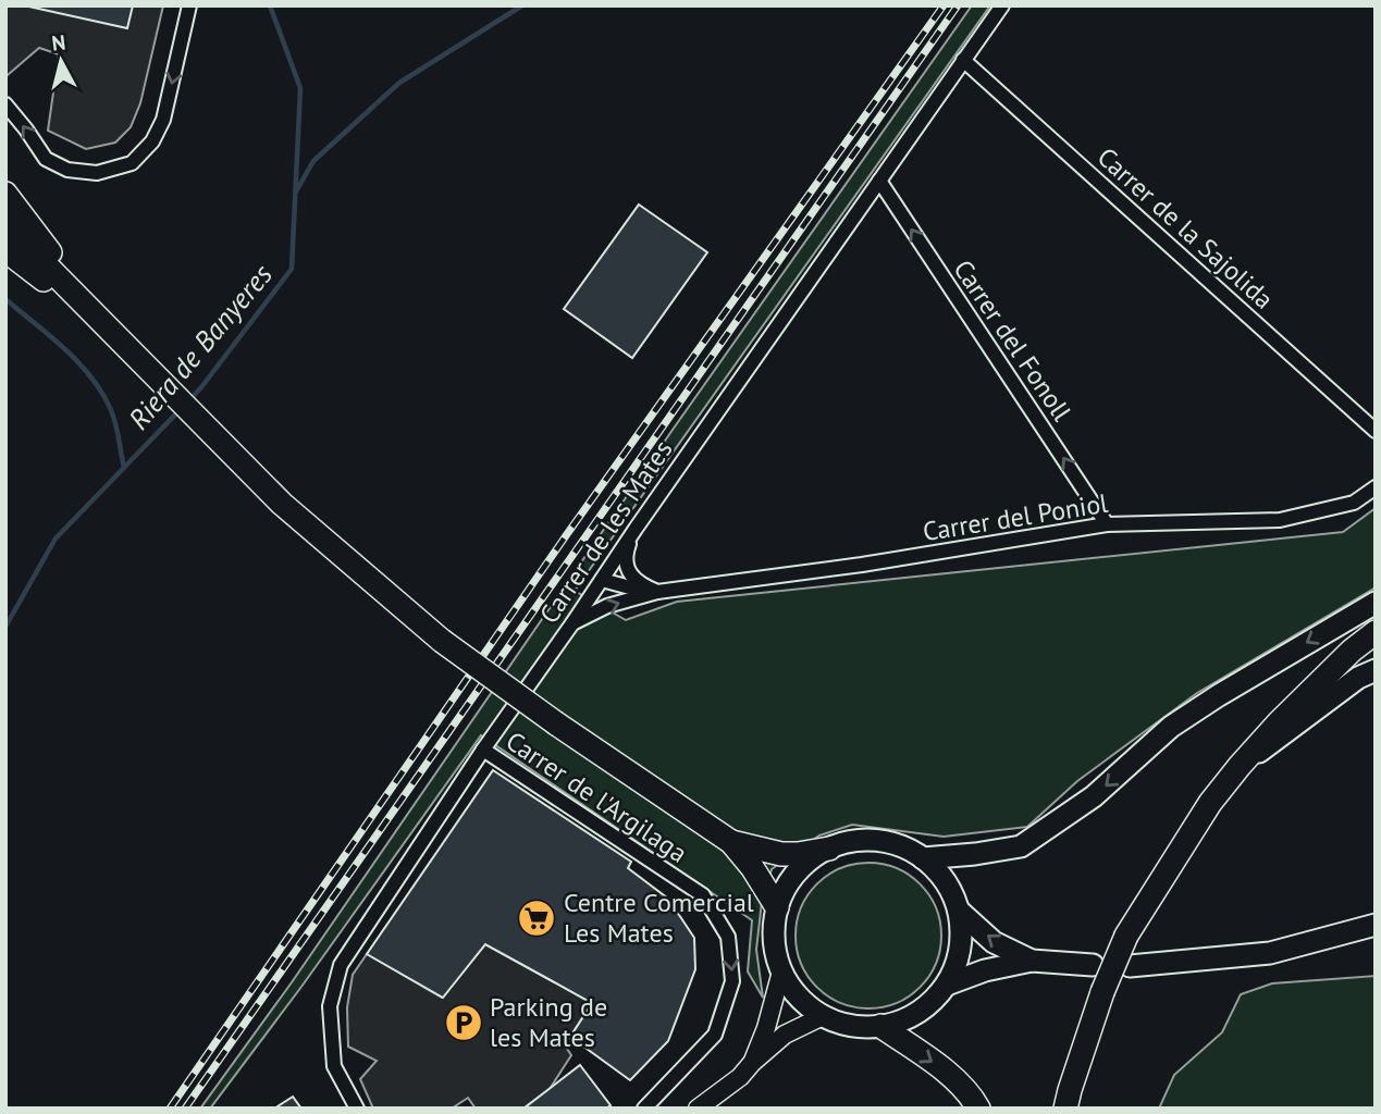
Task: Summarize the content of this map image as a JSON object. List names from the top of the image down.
{
  "streets": {
    "street": [
      "Carrer de la Sajolida",
      "Carrer del Fonoll",
      "Carrer del Poniol",
      "Carrer de les Mates",
      "Carrer de l'Argilaga"
    ]
  },
  "crossings": [
    ["Carrer de la Sajolida", "Carrer de les Mates"],
    ["Carrer del Fonoll", "Carrer del Poniol"],
    ["Carrer del Fonoll", "Carrer de les Mates"],
    ["Carrer del Poniol", "Carrer de les Mates"],
    ["Carrer de les Mates", "Carrer de l'Argilaga"]
  ],
  "one_way": ["Carrer del Fonoll"],
  "water": ["Riera de Banyeres"],
  "places": {
    "supermarket": ["Centre Comercial Les Mates"],
    "parking": ["Parking de les Mates"]
  },
  "north": "top"
}
